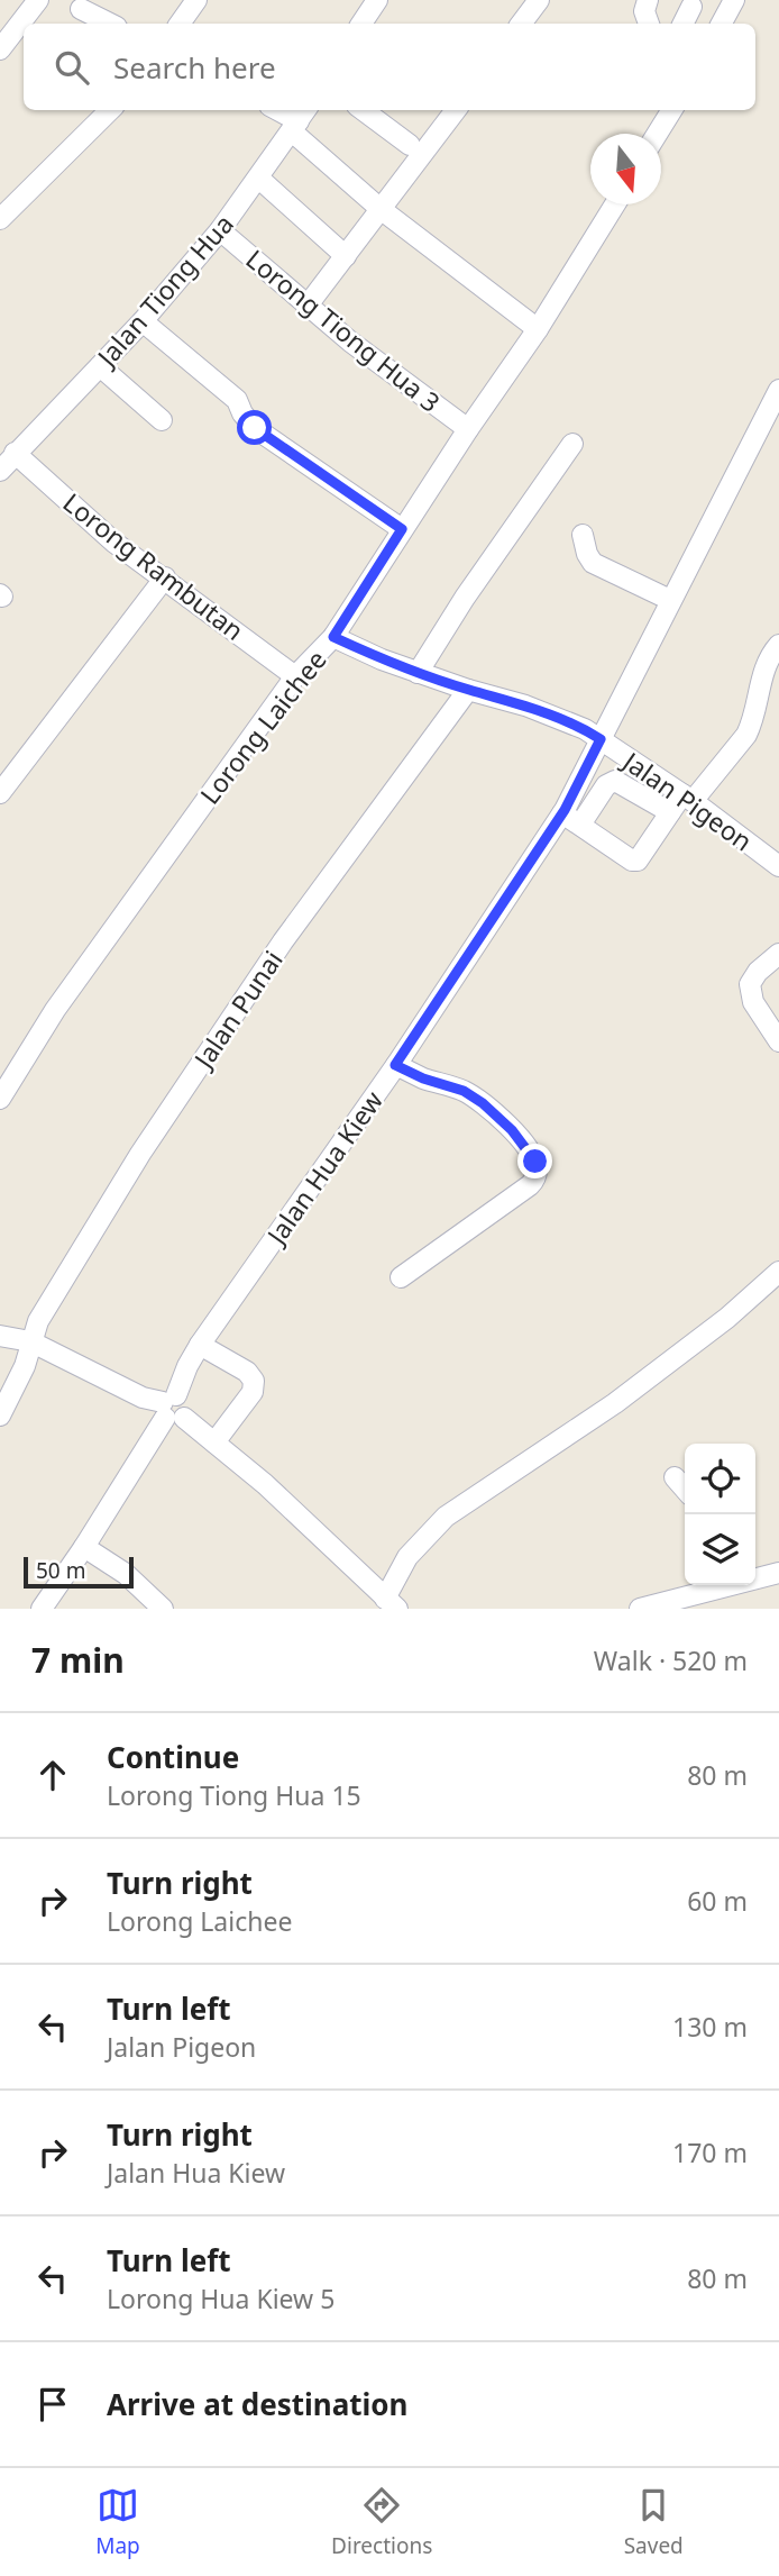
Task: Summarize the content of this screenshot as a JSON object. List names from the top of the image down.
{
  "streets": {
    "street": [
      "Jalan Tiong Hua",
      "Lorong Tiong Hua 3",
      "Lorong Rambutan",
      "Lorong Laichee",
      "Jalan Pigeon",
      "Jalan Punai",
      "Jalan Hua Kiew"
    ]
  },
  "crossings": [
    ["Jalan Tiong Hua", "Lorong Tiong Hua 3"],
    ["Jalan Tiong Hua", "Lorong Rambutan"],
    ["Lorong Tiong Hua 3", "Lorong Laichee"],
    ["Lorong Rambutan", "Lorong Laichee"],
    ["Lorong Laichee", "Jalan Pigeon"],
    ["Jalan Pigeon", "Jalan Punai"],
    ["Jalan Pigeon", "Jalan Hua Kiew"]
  ],
  "scale_bar": "50 m",
  "north": "bottom",
  "page": {
    "search": "Search here",
    "scale": "50 m",
    "heading": ["7 min", "Walk · 520 m"],
    "list": [
      ["Continue", "Lorong Tiong Hua 15", "80 m"],
      ["Turn right", "Lorong Laichee", "60 m"],
      ["Turn left", "Jalan Pigeon", "130 m"],
      ["Turn right", "Jalan Hua Kiew", "170 m"],
      ["Turn left", "Lorong Hua Kiew 5", "80 m"],
      "Arrive at destination"
    ],
    "nav": ["Map", "Directions", "Saved"]
  }
}
